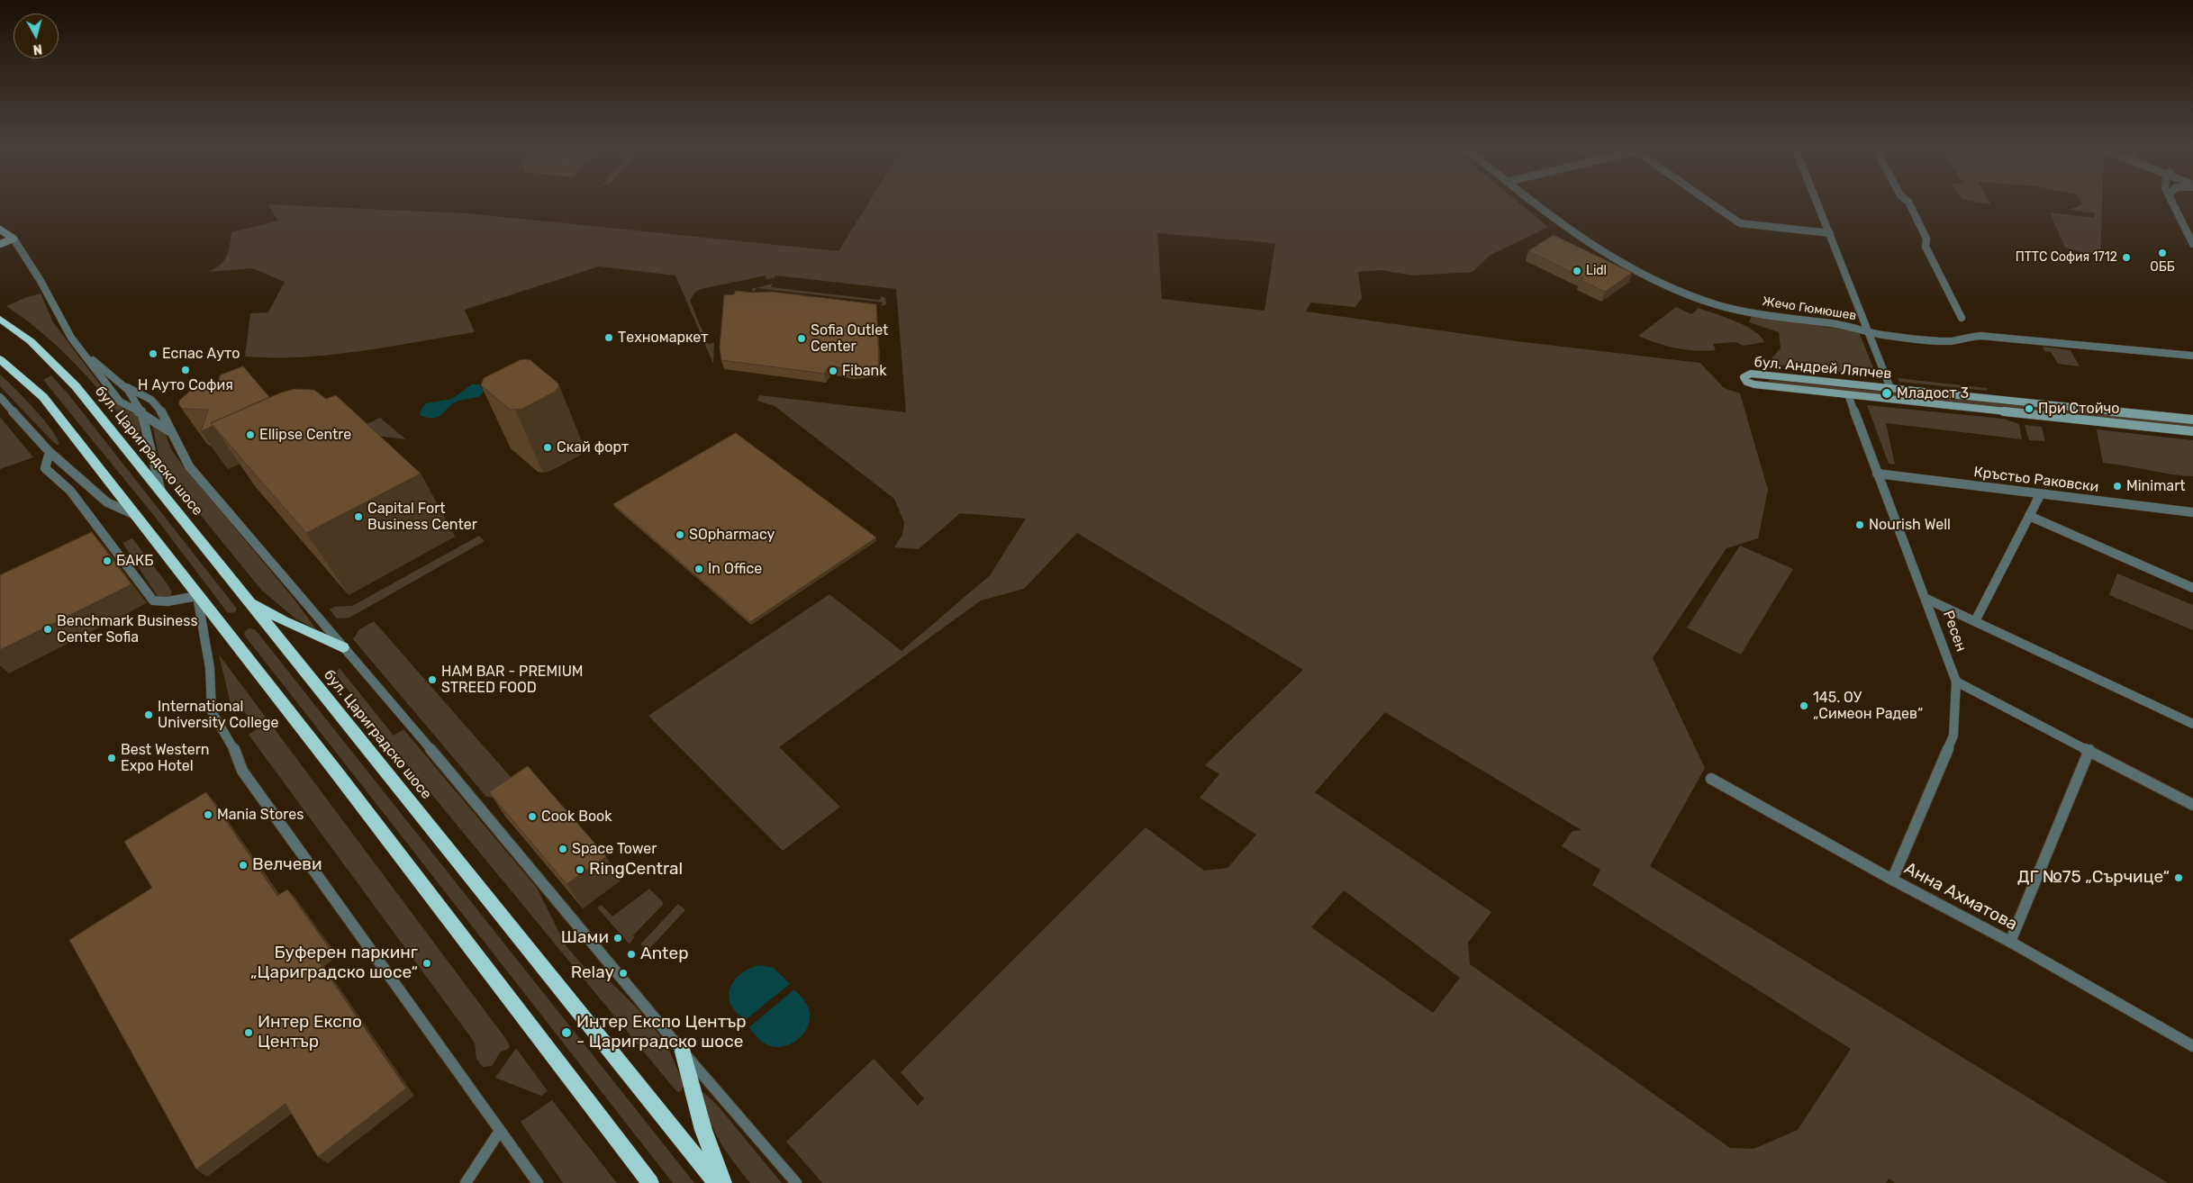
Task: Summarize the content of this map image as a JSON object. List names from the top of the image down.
{
  "streets": {
    "highway": ["бул. Цариградско шосе"],
    "main road": ["бул. Андрей Ляпчев"],
    "street": [
      "Жечо Гюмюшев",
      "Кръстьо Раковски",
      "Ресен",
      "Анна Ахматова"
    ]
  },
  "crossings": [
    ["бул. Андрей Ляпчев", "Ресен"],
    ["Кръстьо Раковски", "Ресен"],
    ["Ресен", "Анна Ахматова"]
  ],
  "places": [
    "ОББ",
    "ПТТС София 1712",
    "Lidl",
    "Техномаркет",
    "Sofia Outlet Center",
    "Еспас Ауто",
    "Н Ауто София",
    "Fibank",
    "Младост 3",
    "При Стойчо",
    "Ellipse Centre",
    "Скай форт",
    "Minimart",
    "Capital Fort Business Center",
    "Nourish Well",
    "SOpharmacy",
    "БАКБ",
    "In Office",
    "Benchmark Business Center Sofia",
    "HAM BAR - PREMIUM STREED FOOD",
    "145. ОУ „Симеон Радев“",
    "International University College",
    "Best Western Expo Hotel",
    "Mania Stores",
    "Cook Book",
    "Space Tower",
    "Велчеви",
    "RingCentral",
    "ДГ №75 „Сърчице“",
    "Шами",
    "Antep",
    "Буферен паркинг „Цариградско шосе“",
    "Relay",
    "Интер Експо Център",
    "Интер Експо Център - Цариградско шосе"
  ],
  "north": "bottom"
}
